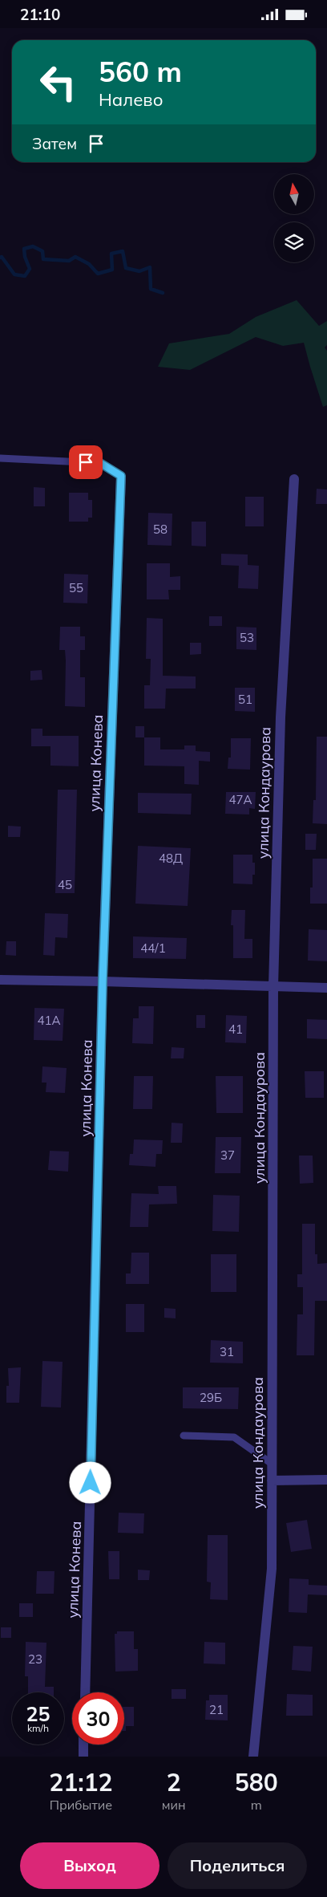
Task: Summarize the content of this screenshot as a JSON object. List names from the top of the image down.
{
  "streets": {
    "street": ["улица Конева", "улица Кондаурова"]
  },
  "house_numbers": [
    "58",
    "55",
    "53",
    "51",
    "47А",
    "48Д",
    "45",
    "44/1",
    "41А",
    "41",
    "37",
    "31",
    "29Б",
    "23",
    "21"
  ],
  "north": "top",
  "page": {
    "status": "21:10",
    "turn": ["560 m", "Налево"],
    "then": "Затем",
    "speed": "25 km/h",
    "limit": "30",
    "eta": [
      "21:12",
      "Прибытие",
      "2",
      "мин",
      "580",
      "m"
    ],
    "buttons": ["Выход", "Поделиться"]
  }
}
